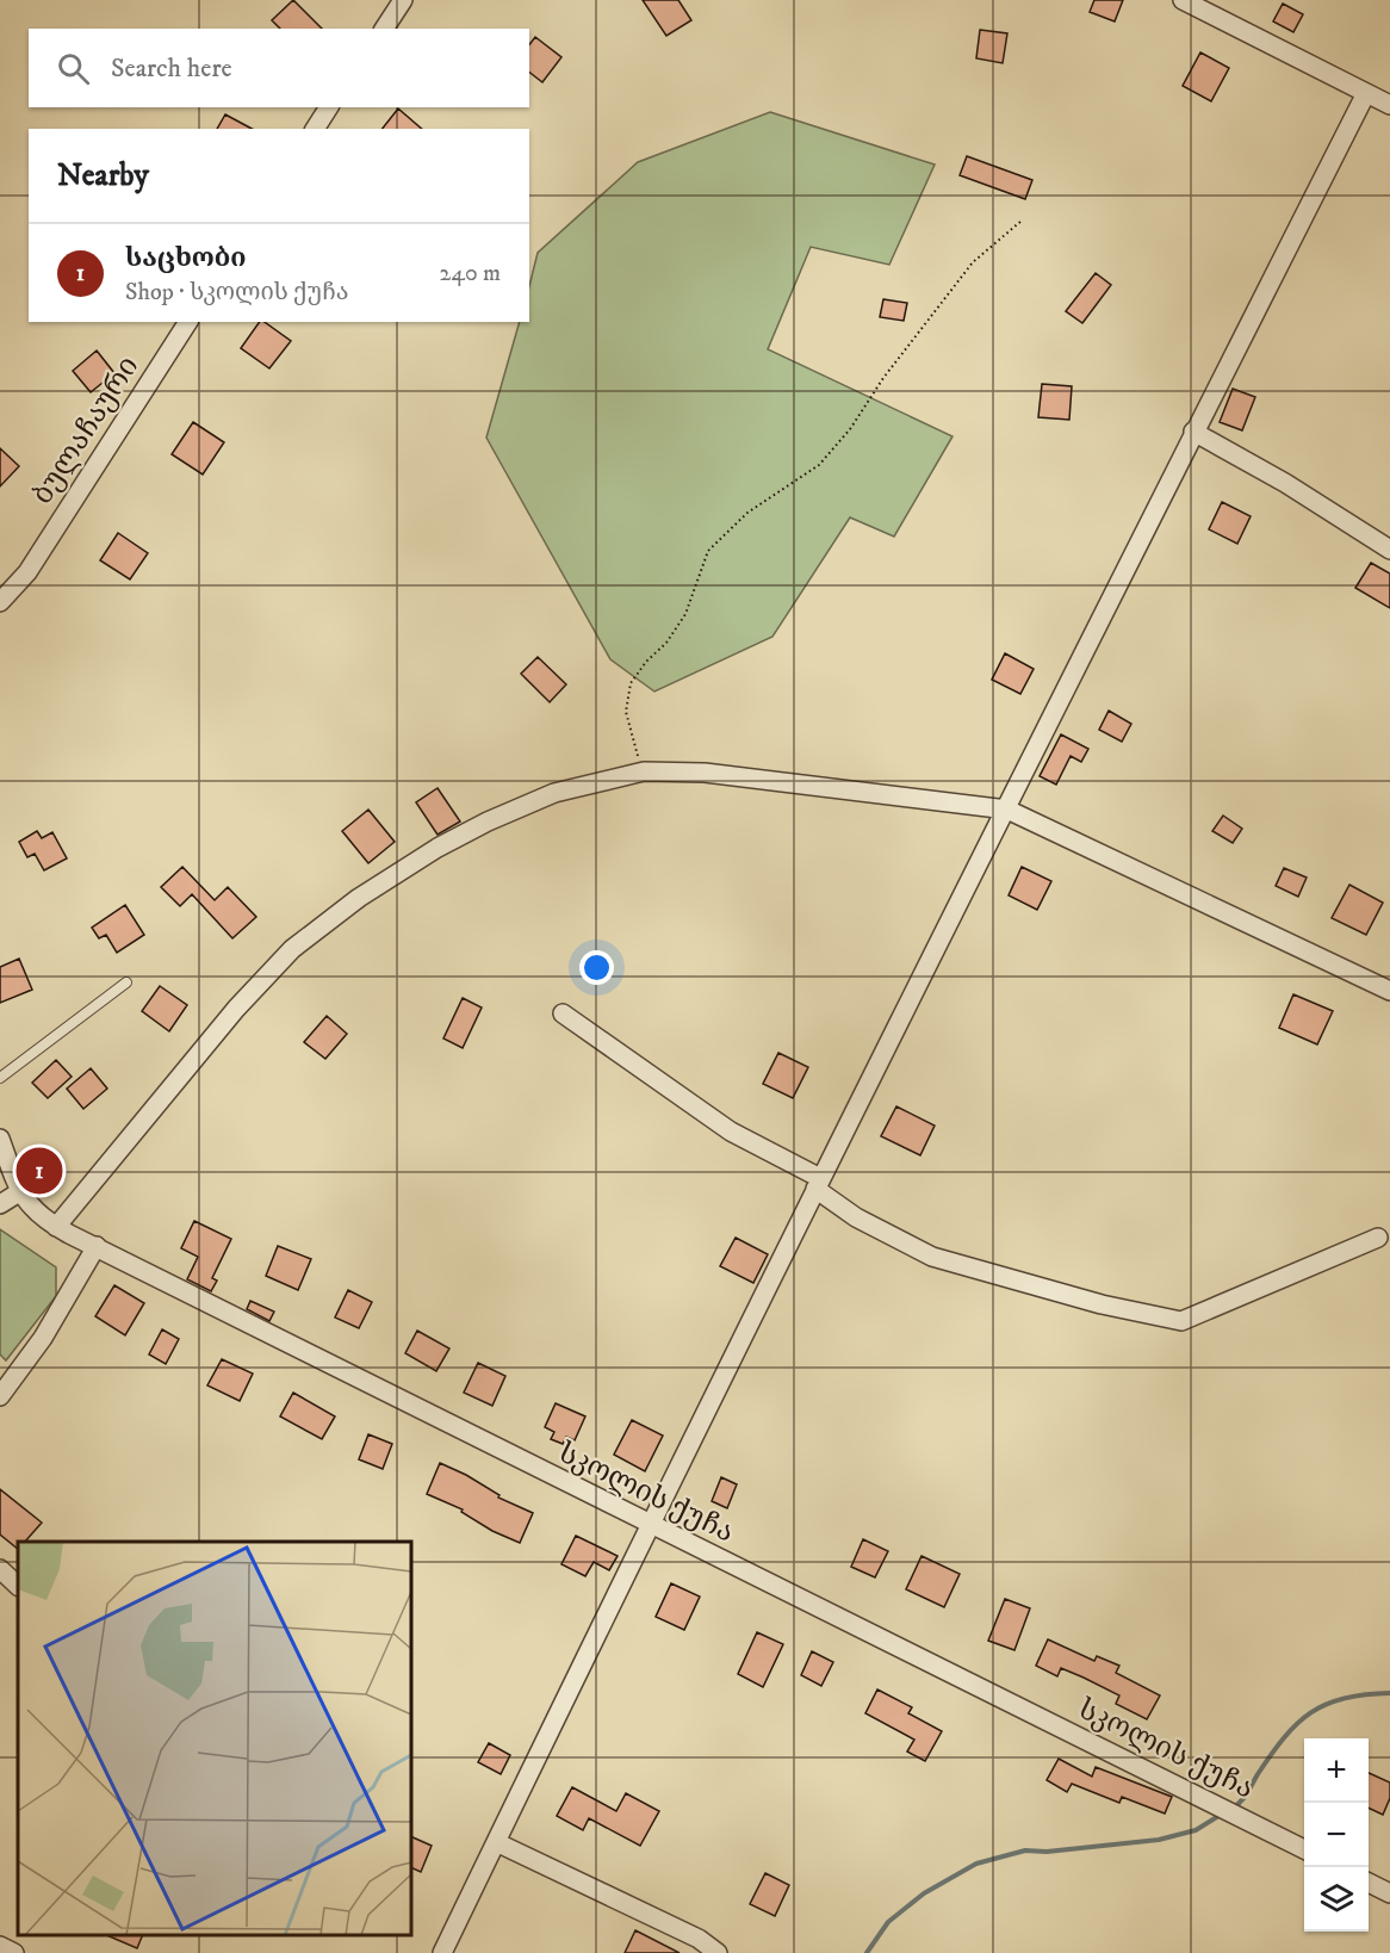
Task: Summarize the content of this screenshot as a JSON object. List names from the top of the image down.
{
  "streets": {
    "street": ["ბულაჩაური", "სკოლის ქუჩა"]
  },
  "page": {
    "search": "Search here",
    "heading": "Nearby",
    "list": [
      {
        "mark": "1",
        "name": "საცხობი",
        "note": "Shop · სკოლის ქუჩა",
        "value": "240 m"
      }
    ],
    "pins": "1",
    "map_buttons": ["+", "−"]
  }
}
